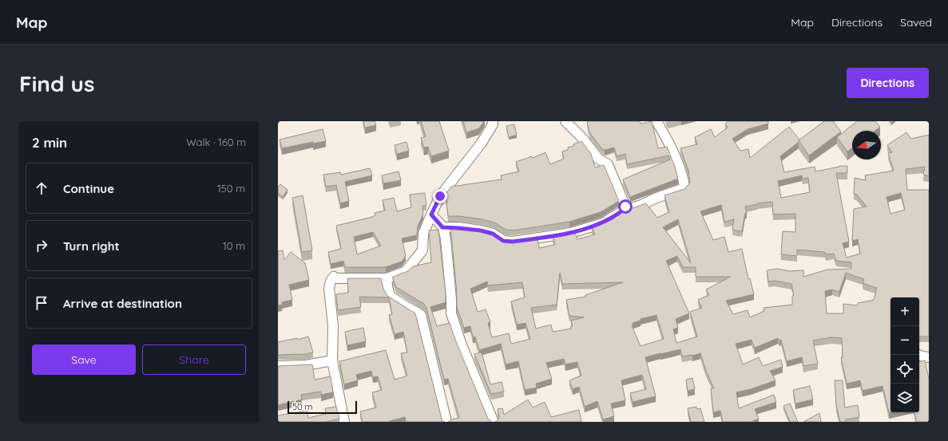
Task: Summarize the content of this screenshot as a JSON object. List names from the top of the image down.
{
  "scale_bar": "50 m",
  "north": "left",
  "page": {
    "header": "Map",
    "nav": ["Map", "Directions", "Saved"],
    "buttons": [
      "Directions",
      ["Save", "Share"]
    ],
    "title": "Find us",
    "heading": ["2 min", "Walk · 160 m"],
    "list": [
      ["Continue", "150 m"],
      ["Turn right", "10 m"],
      "Arrive at destination"
    ],
    "map_buttons": ["+", "−"],
    "scale": "50 m"
  }
}
